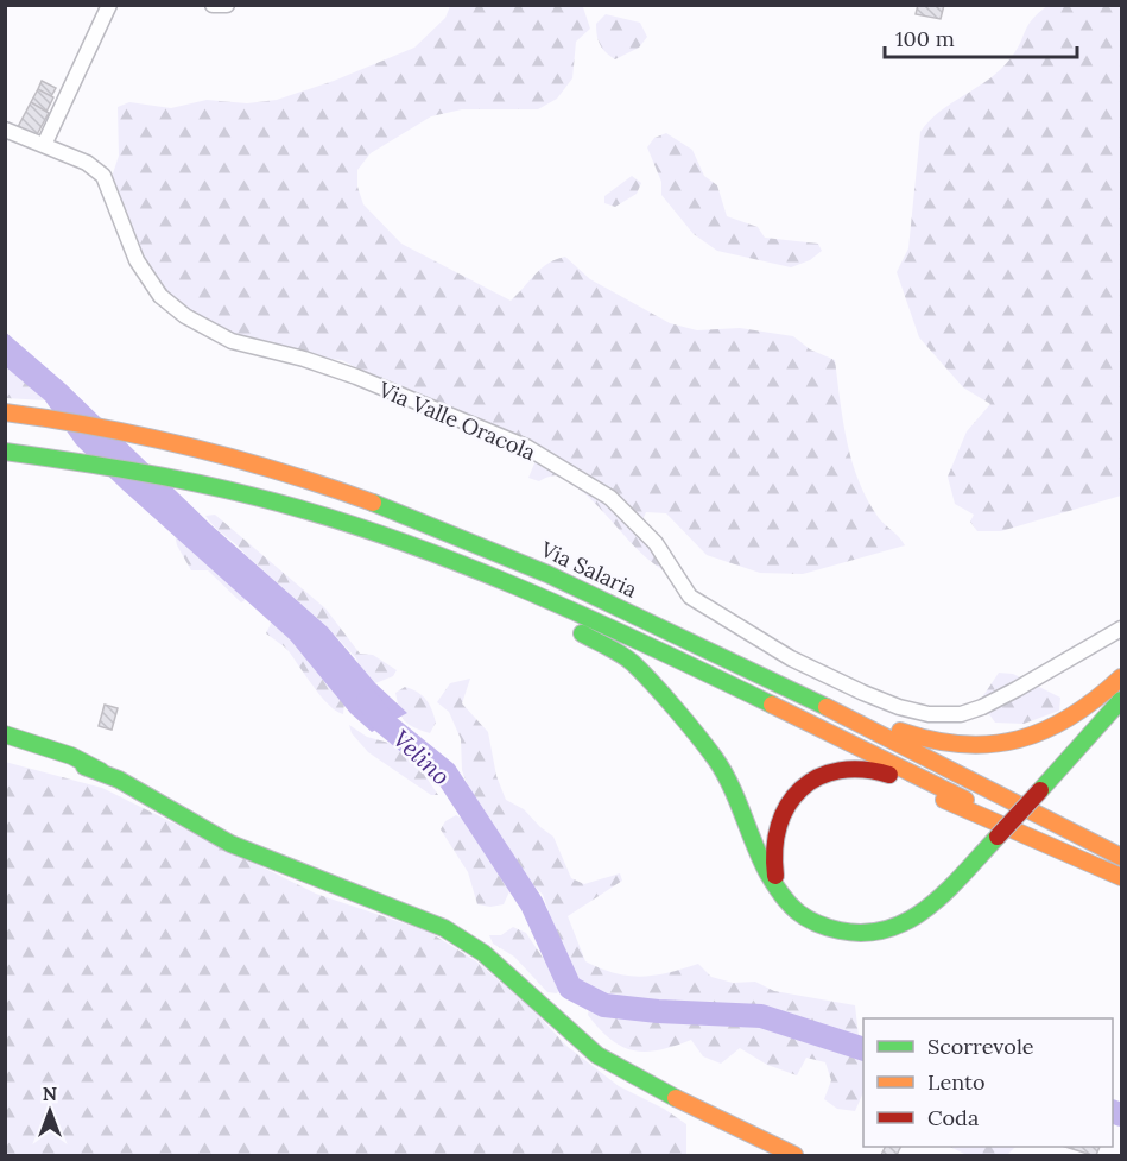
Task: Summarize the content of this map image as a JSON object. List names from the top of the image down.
{
  "streets": {
    "main road": ["Via Salaria"],
    "street": ["Via Valle Oracola"]
  },
  "water": ["Velino"],
  "legend": ["Scorrevole", "Lento", "Coda"],
  "scale_bar": "100 m",
  "north": "top"
}
